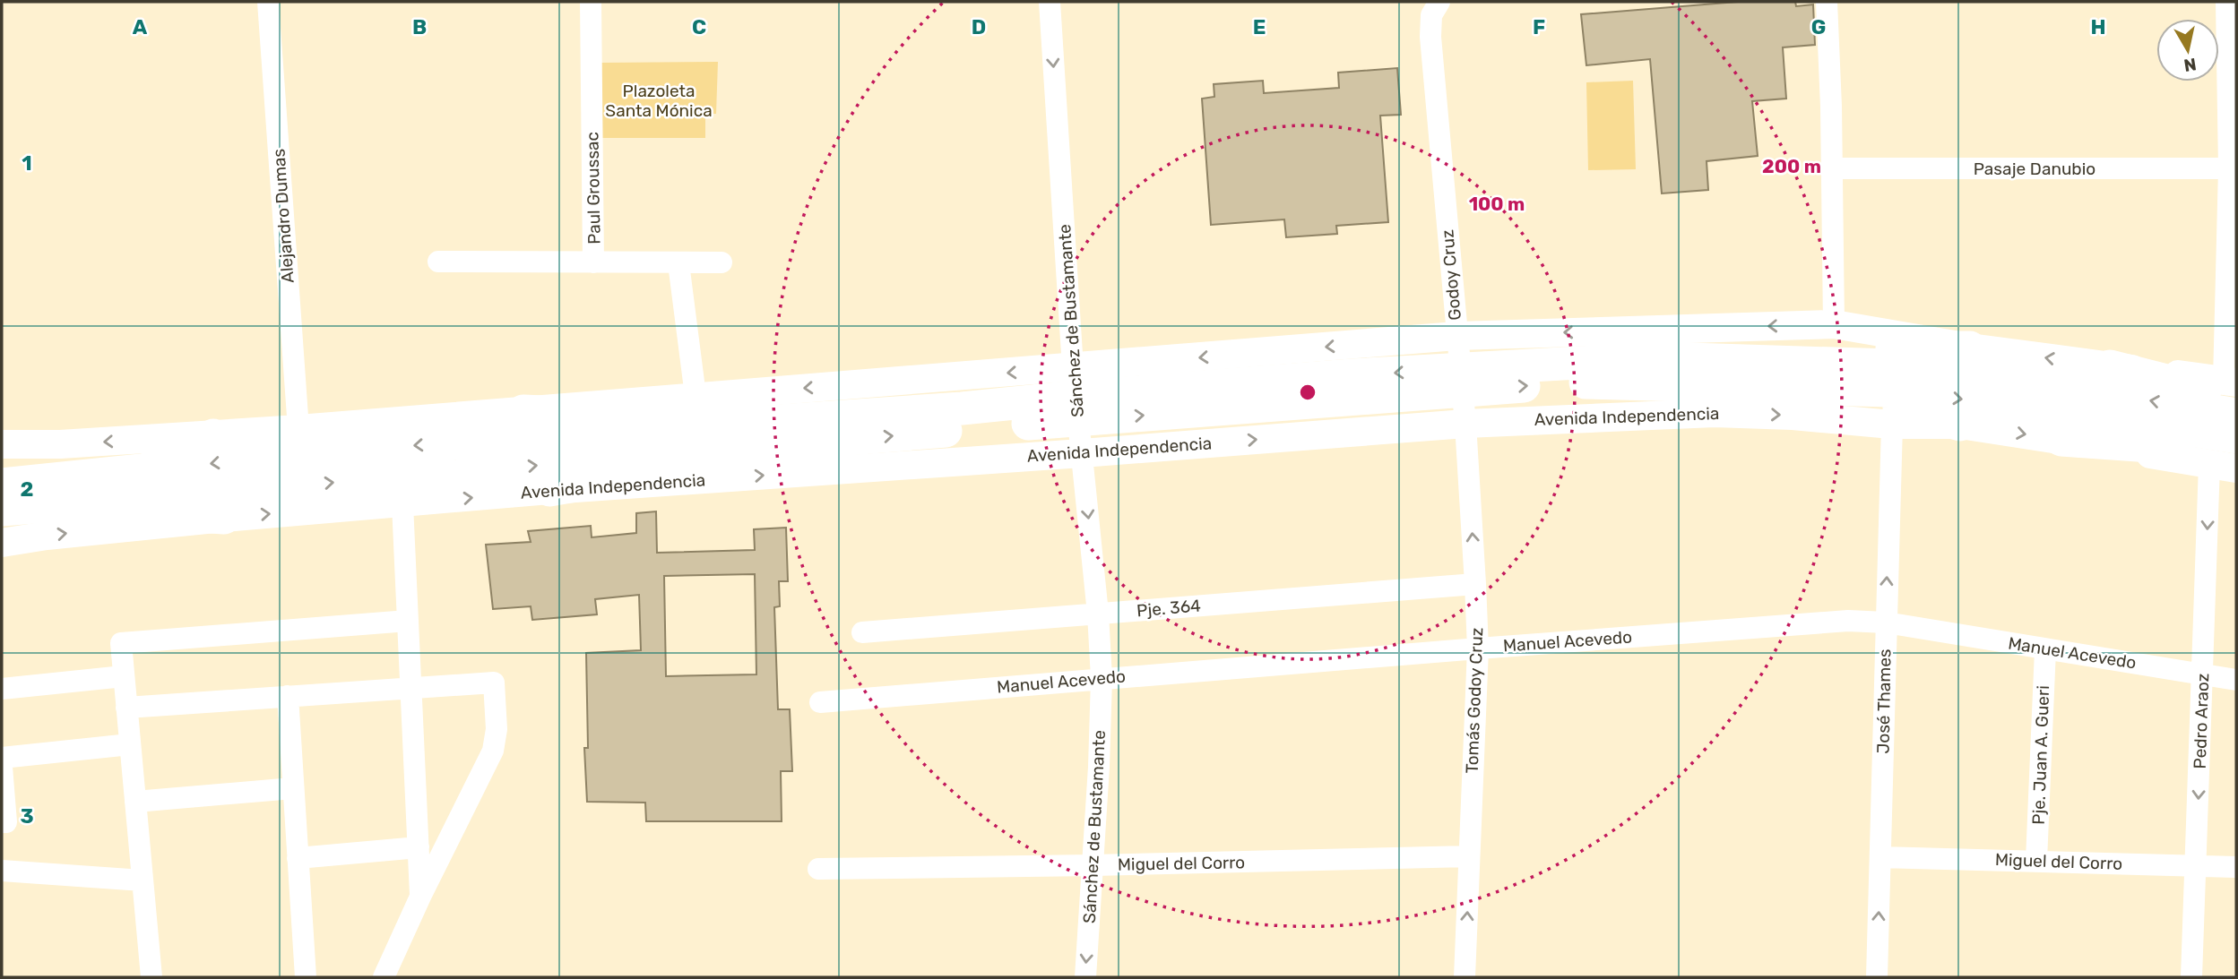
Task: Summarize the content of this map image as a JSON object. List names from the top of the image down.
{
  "streets": {
    "highway": ["Avenida Independencia"],
    "street": [
      "Pasaje Danubio",
      "Paul Groussac",
      "Alejandro Dumas",
      "Godoy Cruz",
      "Sánchez de Bustamante",
      "Pje. 364",
      "Manuel Acevedo",
      "Tomás Godoy Cruz",
      "José Thames",
      "Pedro Araoz",
      "Pje. Juan A. Gueri",
      "Miguel del Corro"
    ]
  },
  "crossings": [
    ["Alejandro Dumas", "Avenida Independencia"],
    ["Godoy Cruz", "Avenida Independencia"],
    ["Godoy Cruz", "Tomás Godoy Cruz"],
    ["Sánchez de Bustamante", "Avenida Independencia"],
    ["Sánchez de Bustamante", "Pje. 364"],
    ["Sánchez de Bustamante", "Manuel Acevedo"],
    ["Sánchez de Bustamante", "Miguel del Corro"],
    ["Avenida Independencia", "Tomás Godoy Cruz"],
    ["Avenida Independencia", "José Thames"],
    ["Pje. 364", "Tomás Godoy Cruz"],
    ["Manuel Acevedo", "Tomás Godoy Cruz"],
    ["Manuel Acevedo", "José Thames"],
    ["Manuel Acevedo", "Pedro Araoz"],
    ["Manuel Acevedo", "Pje. Juan A. Gueri"],
    ["Tomás Godoy Cruz", "Miguel del Corro"],
    ["José Thames", "Miguel del Corro"],
    ["Pedro Araoz", "Miguel del Corro"],
    ["Pje. Juan A. Gueri", "Miguel del Corro"]
  ],
  "one_way": [
    "Sánchez de Bustamante",
    "Tomás Godoy Cruz",
    "José Thames",
    "Pedro Araoz"
  ],
  "parks": ["Plazoleta Santa Mónica"],
  "north": "bottom",
  "grid": {
    "columns": [
      "A",
      "B",
      "C",
      "D",
      "E",
      "F",
      "G",
      "H"
    ],
    "rows": ["1", "2", "3"]
  },
  "rings": ["200 m", "100 m"]
}
